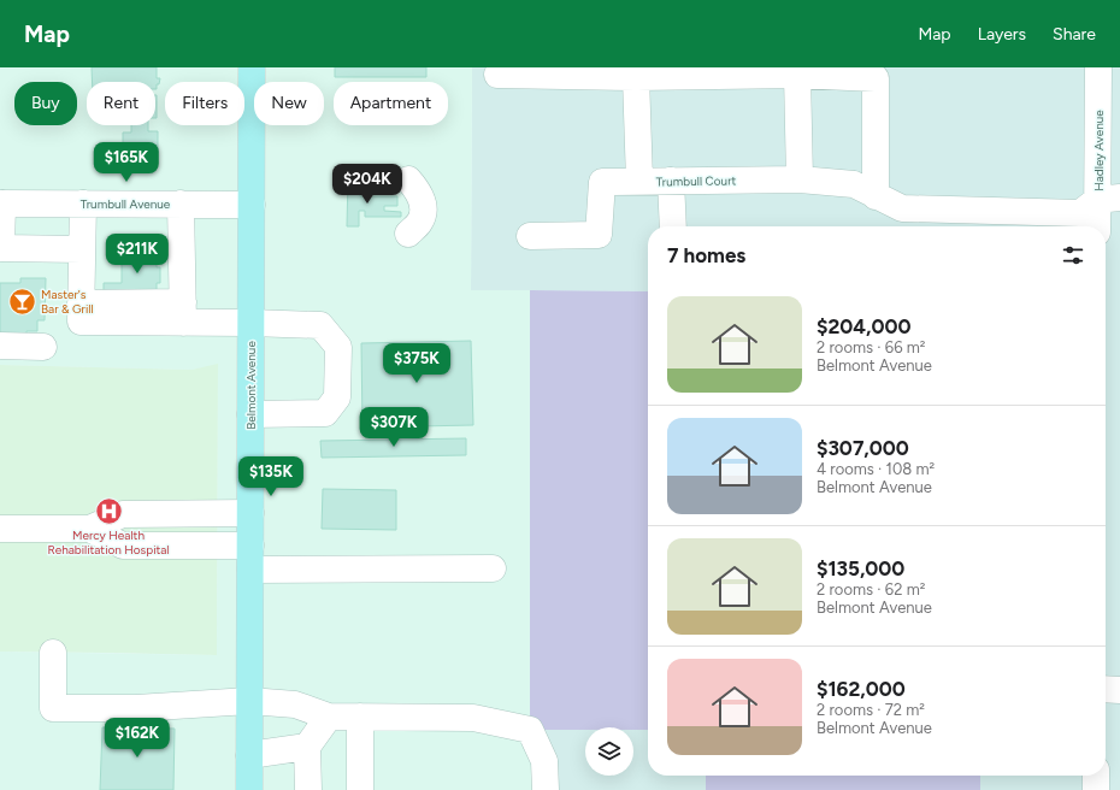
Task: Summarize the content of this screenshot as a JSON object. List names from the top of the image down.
{
  "streets": {
    "main road": ["Belmont Avenue"],
    "street": ["Hadley Avenue", "Trumbull Court", "Trumbull Avenue"]
  },
  "crossings": [
    ["Hadley Avenue", "Trumbull Court"],
    ["Trumbull Avenue", "Belmont Avenue"]
  ],
  "places": {
    "bar": ["Master's Bar & Grill"],
    "hospital": ["Mercy Health Rehabilitation Hospital"]
  },
  "page": {
    "header": "Map",
    "nav": ["Map", "Layers", "Share"],
    "chip": [
      "Buy",
      "Rent",
      "Filters",
      "New",
      "Apartment"
    ],
    "price": [
      "$165K",
      "$204K",
      "$211K",
      "$375K",
      "$307K",
      "$135K",
      "$162K"
    ],
    "heading": "7 homes",
    "list": [
      {
        "name": "$204,000",
        "note": "2 rooms · 66 m² · Belmont Avenue"
      },
      {
        "name": "$307,000",
        "note": "4 rooms · 108 m² · Belmont Avenue"
      },
      {
        "name": "$135,000",
        "note": "2 rooms · 62 m² · Belmont Avenue"
      },
      {
        "name": "$162,000",
        "note": "2 rooms · 72 m² · Belmont Avenue"
      }
    ]
  }
}
